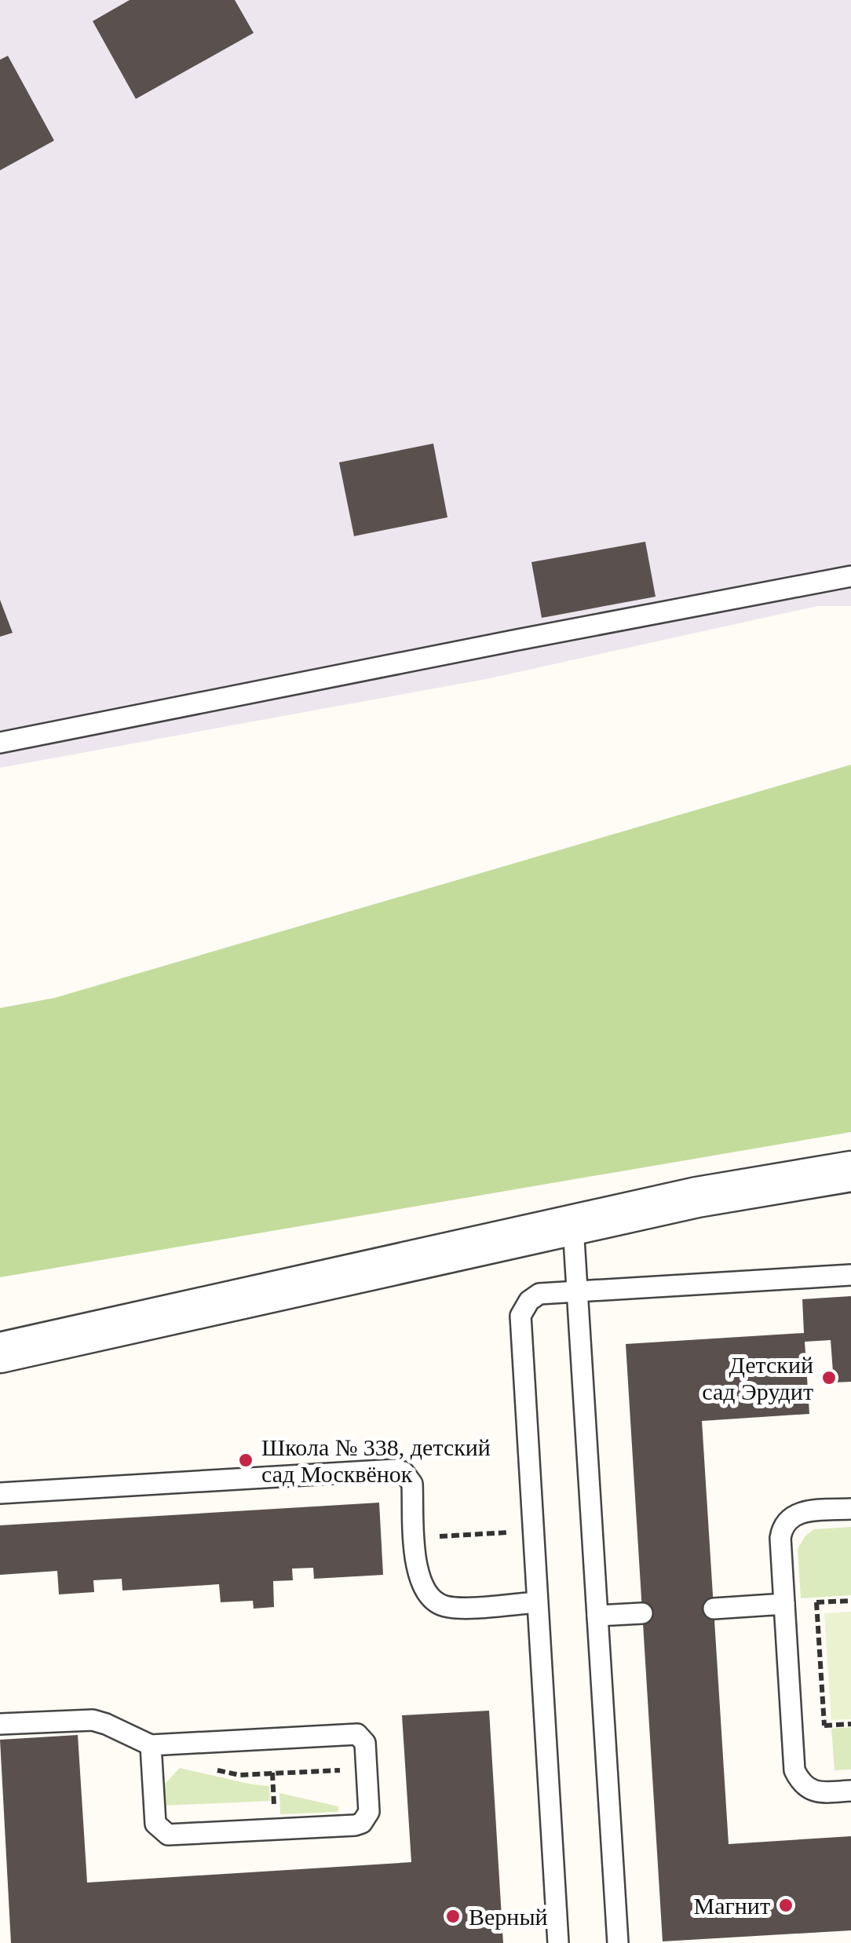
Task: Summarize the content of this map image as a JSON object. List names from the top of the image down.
{
  "places": [
    "Детский сад Эрудит",
    "Школа № 338, детский сад Москвёнок",
    "Магнит",
    "Верный"
  ]
}
